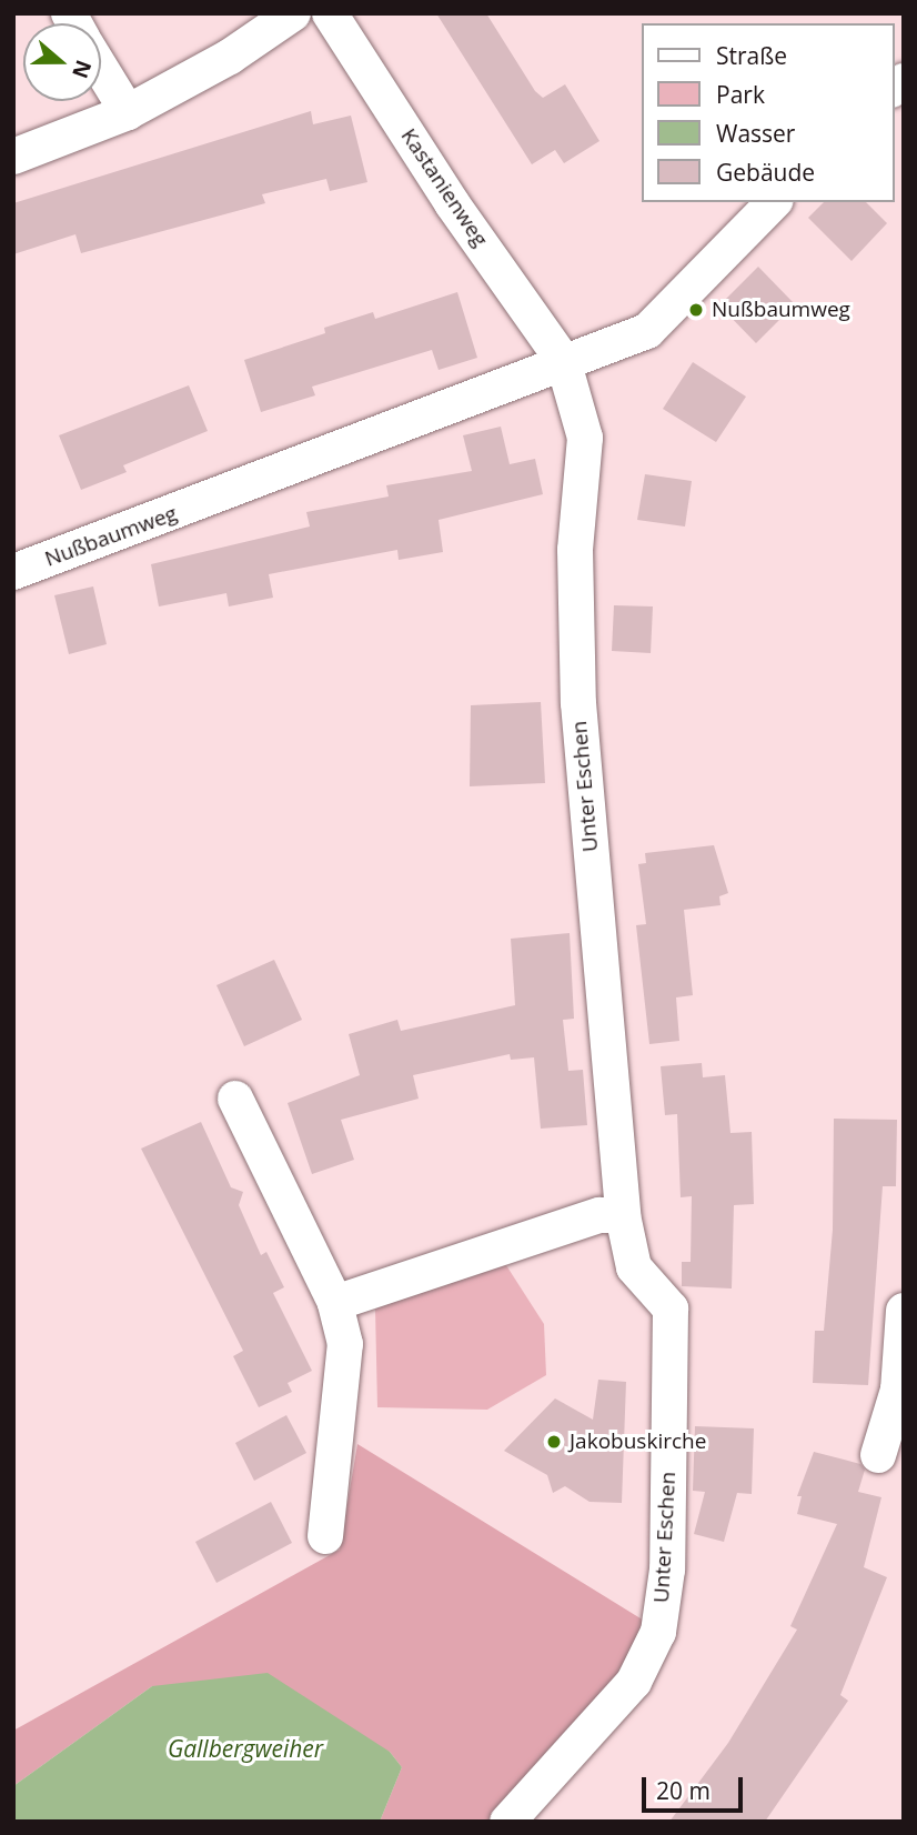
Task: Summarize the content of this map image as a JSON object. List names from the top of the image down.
{
  "streets": {
    "street": ["Kastanienweg", "Nußbaumweg", "Unter Eschen"]
  },
  "crossings": [
    ["Kastanienweg", "Nußbaumweg"],
    ["Kastanienweg", "Unter Eschen"],
    ["Nußbaumweg", "Unter Eschen"]
  ],
  "water": ["Gallbergweiher"],
  "places": ["Nußbaumweg", "Jakobuskirche"],
  "legend": [
    "Straße",
    "Park",
    "Wasser",
    "Gebäude"
  ],
  "scale_bar": "20 m",
  "north": "right"
}
